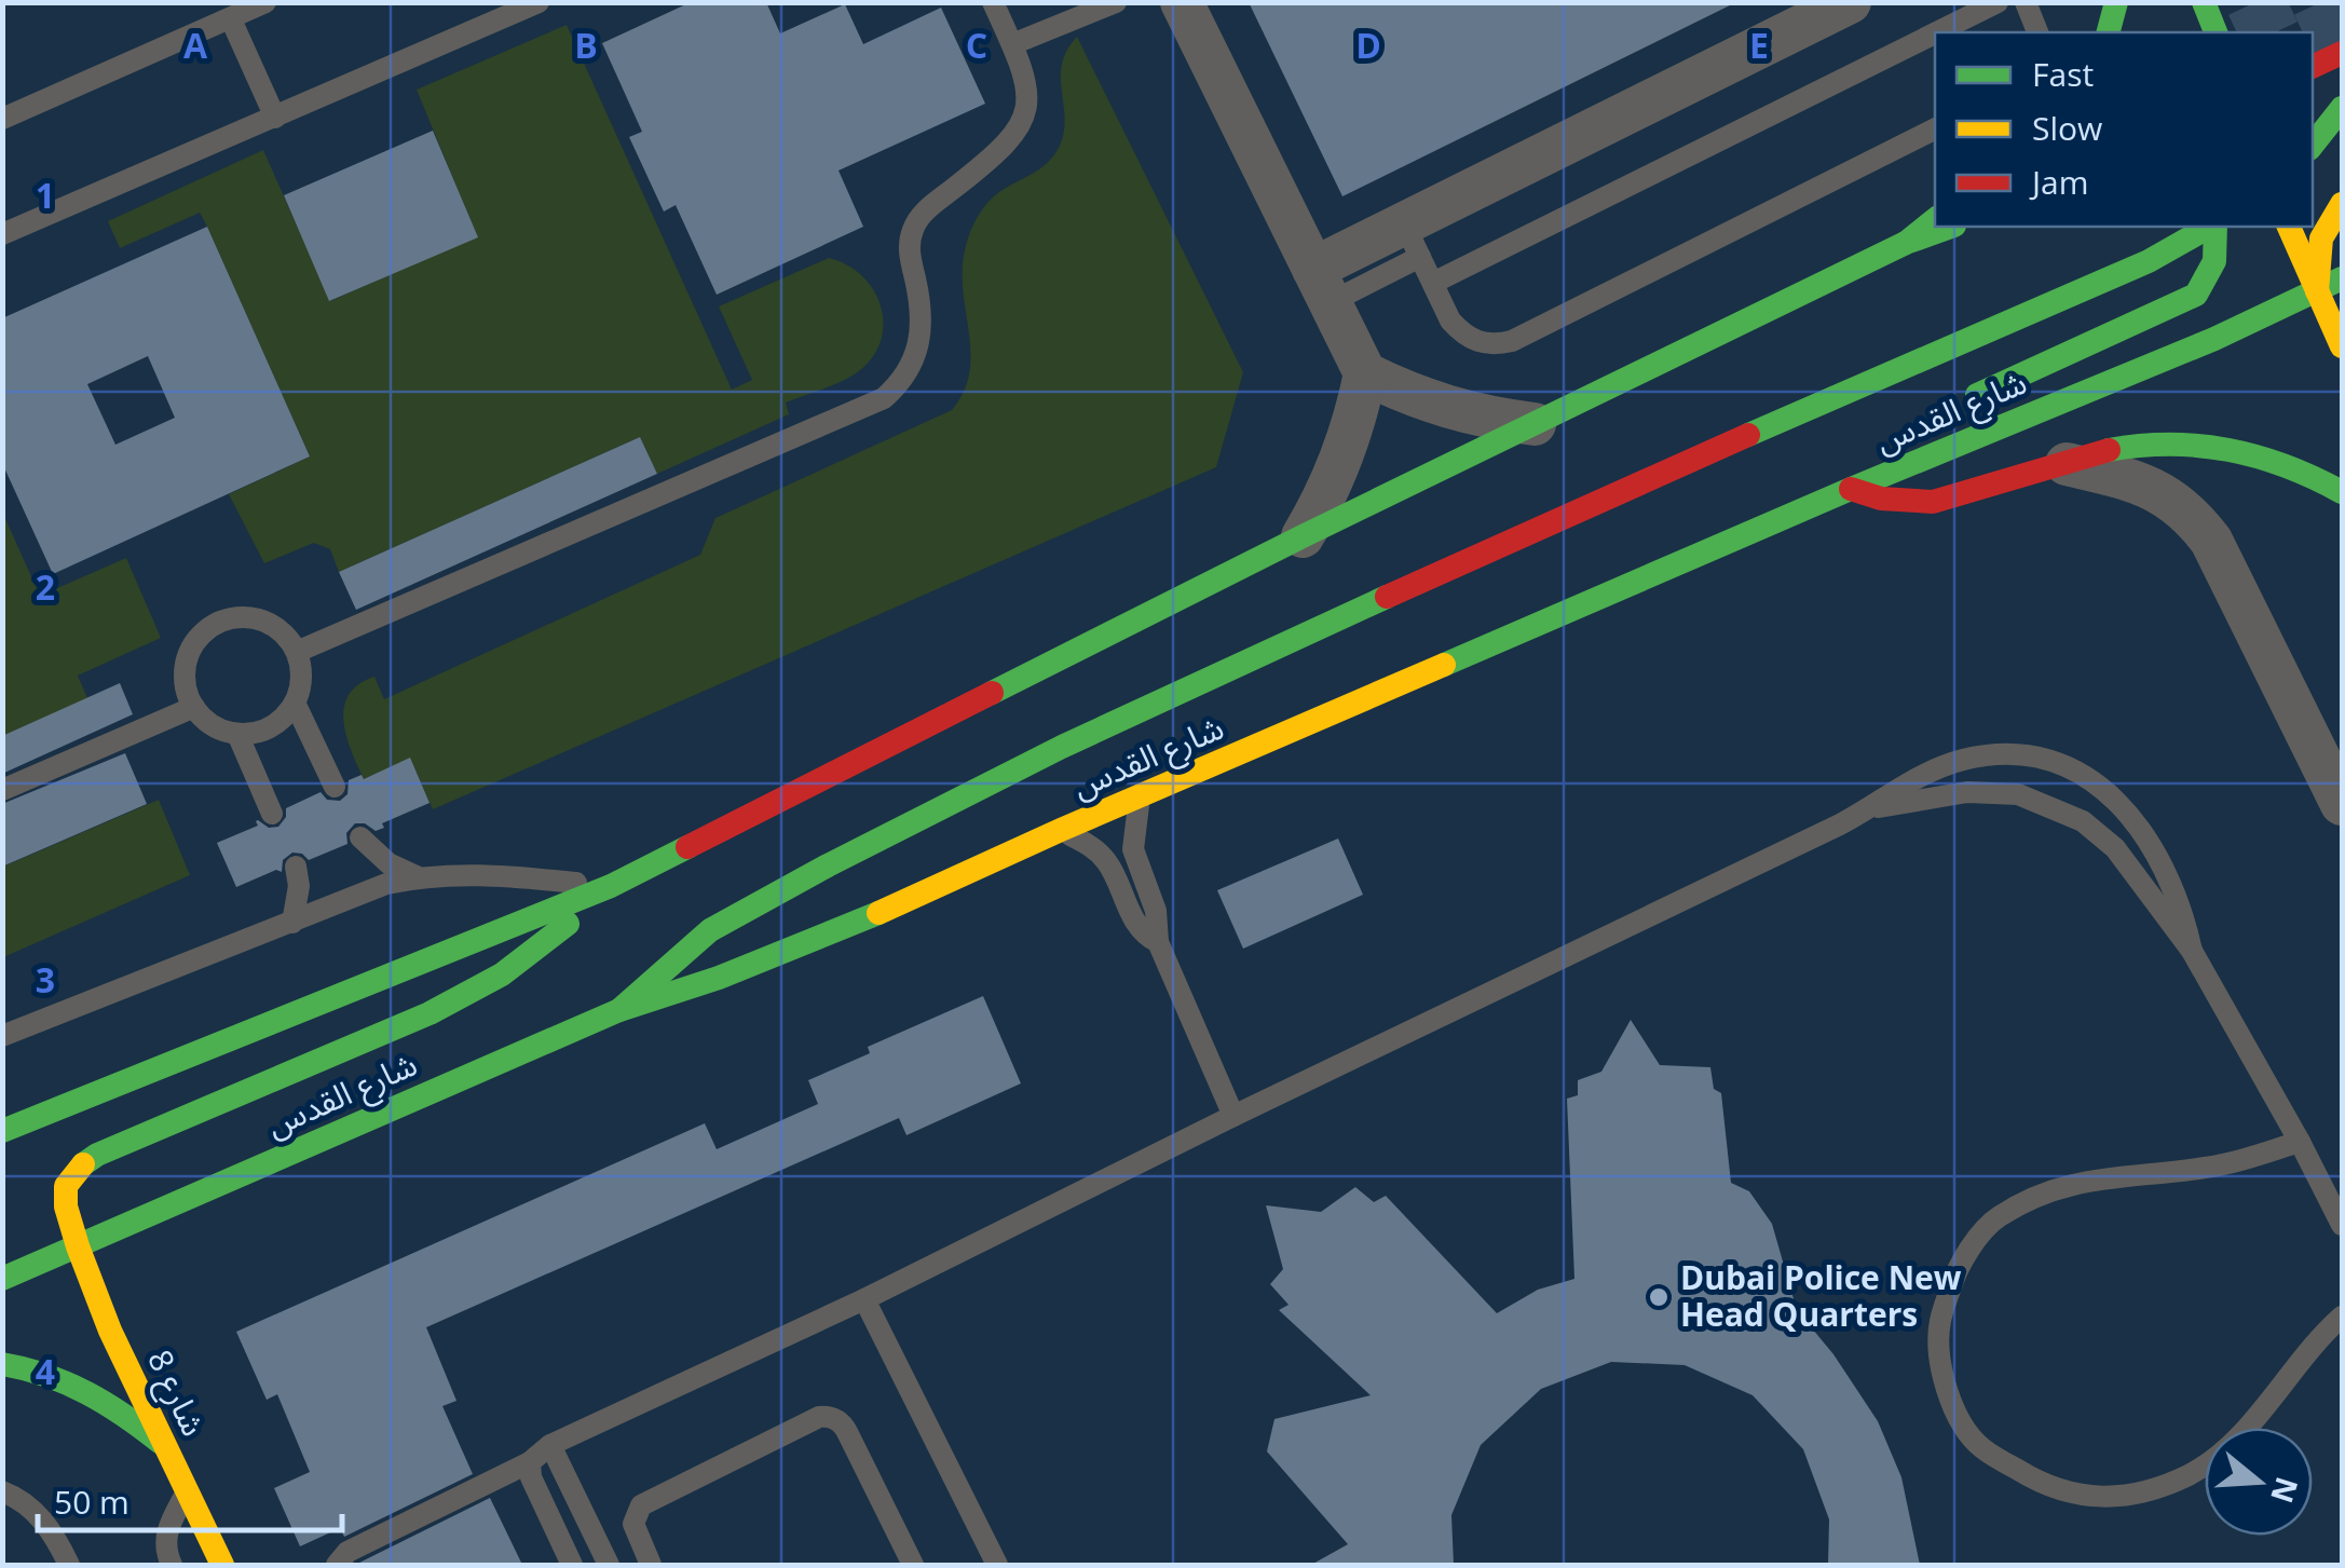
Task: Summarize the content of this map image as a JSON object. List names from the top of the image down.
{
  "streets": {
    "main road": ["شارع القدس", "شارع 8"]
  },
  "crossings": [
    ["شارع القدس", "شارع 8"]
  ],
  "places": ["Dubai Police New Head Quarters"],
  "legend": ["Fast", "Slow", "Jam"],
  "scale_bar": "50 m",
  "north": "right",
  "grid": {
    "columns": [
      "A",
      "B",
      "C",
      "D",
      "E"
    ],
    "rows": [
      "1",
      "2",
      "3",
      "4"
    ]
  }
}
